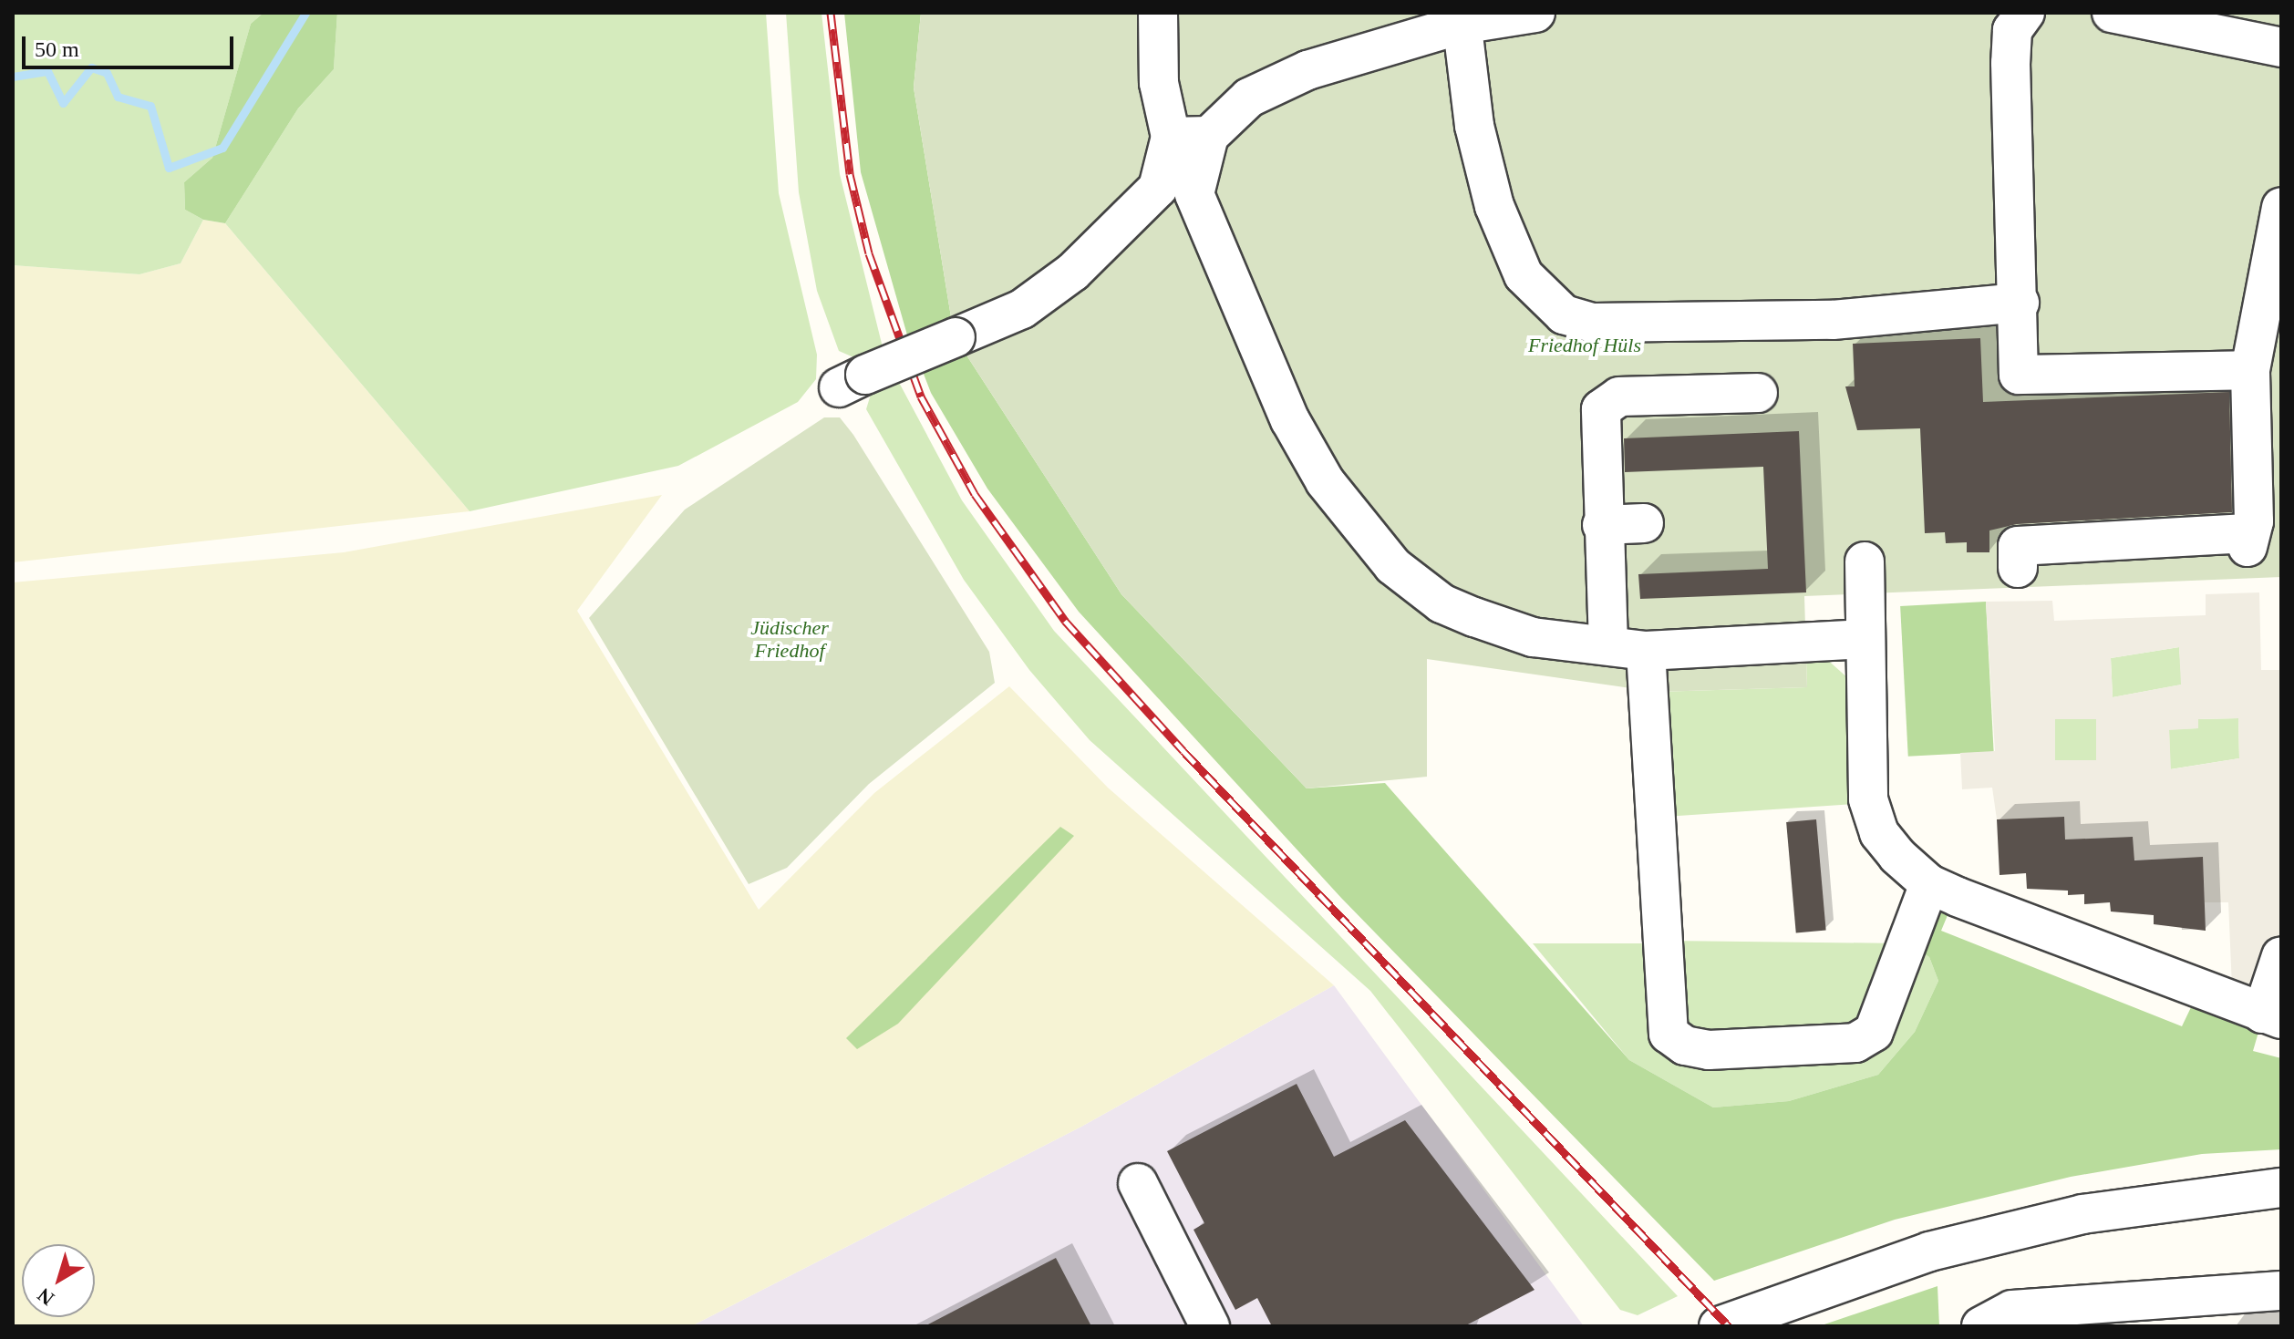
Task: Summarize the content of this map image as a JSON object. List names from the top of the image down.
{
  "parks": ["Friedhof Hüls", "Jüdischer Friedhof"],
  "scale_bar": "50 m",
  "north": "bottom left"
}
